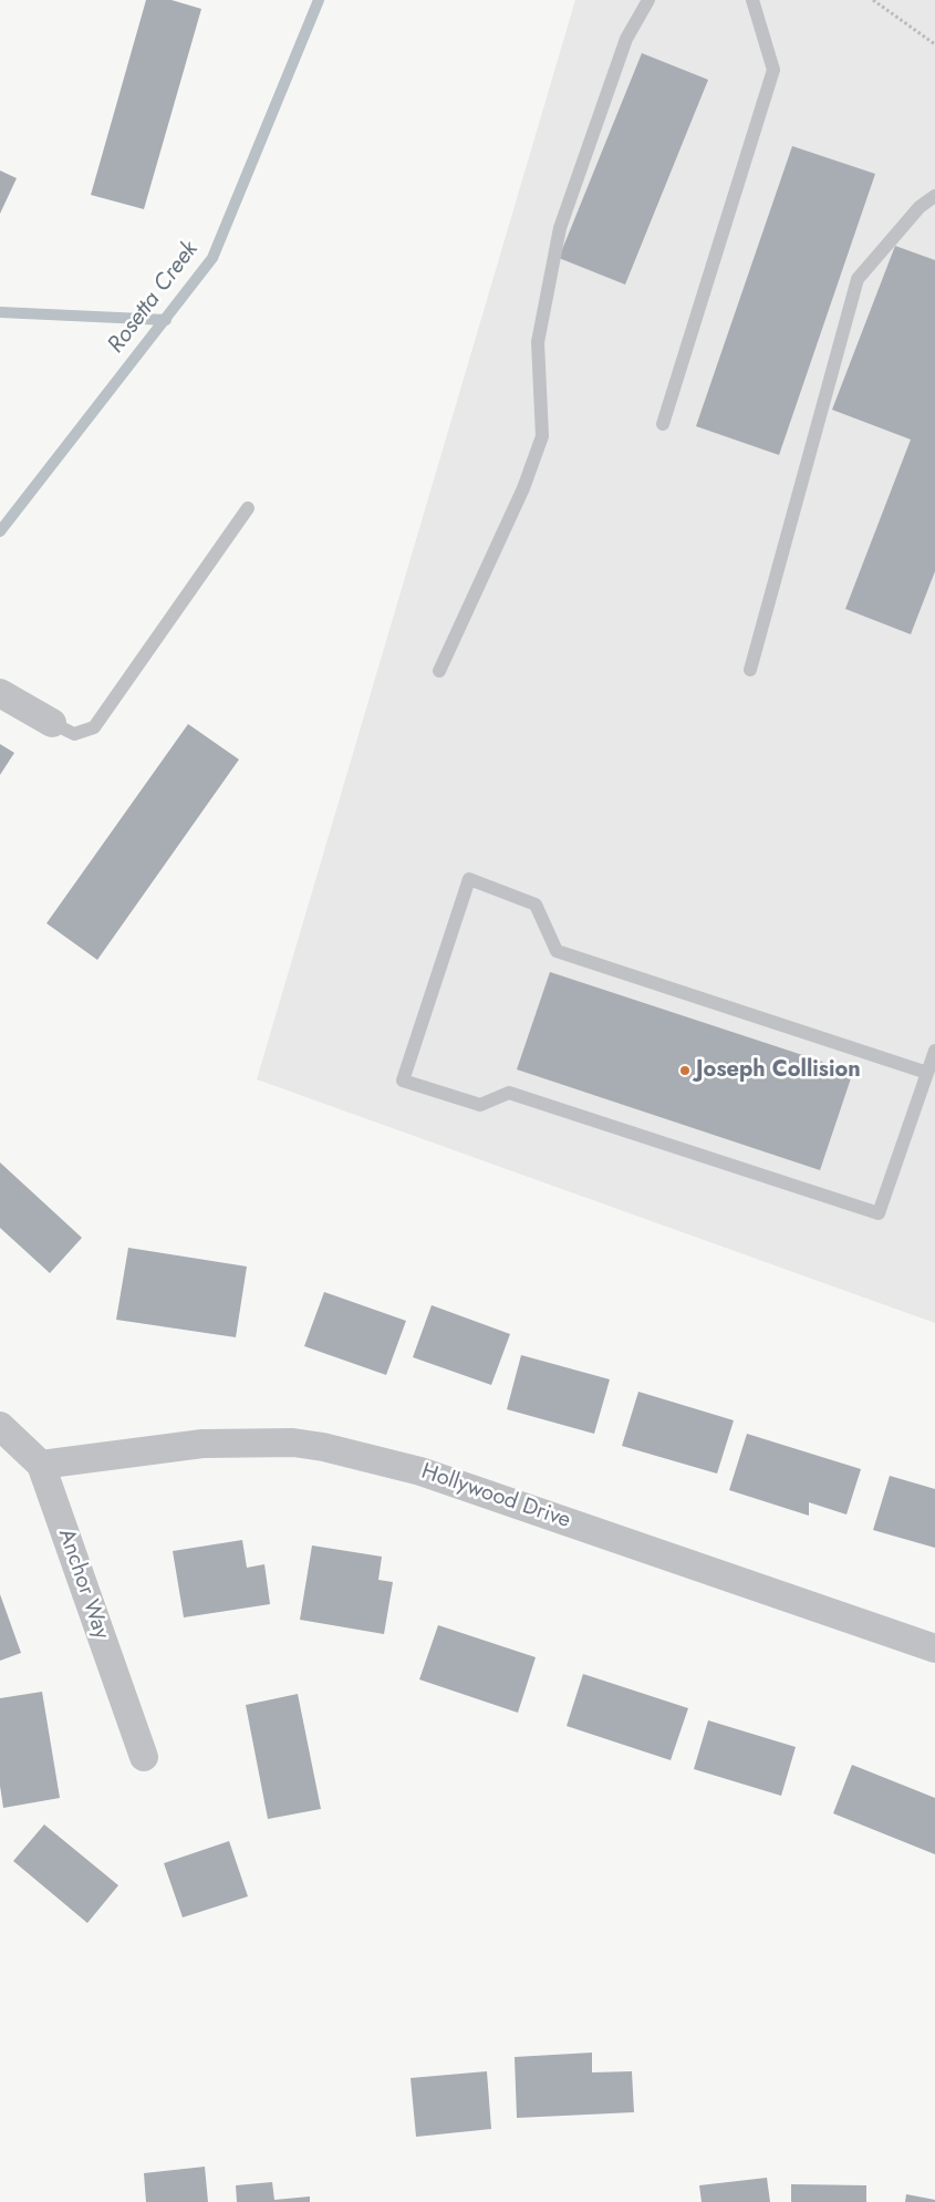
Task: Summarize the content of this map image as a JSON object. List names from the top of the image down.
{
  "streets": {
    "street": ["Hollywood Drive", "Anchor Way"]
  },
  "crossings": [
    ["Hollywood Drive", "Anchor Way"]
  ],
  "water": ["Rosetta Creek"],
  "places": ["Joseph Collision"]
}
